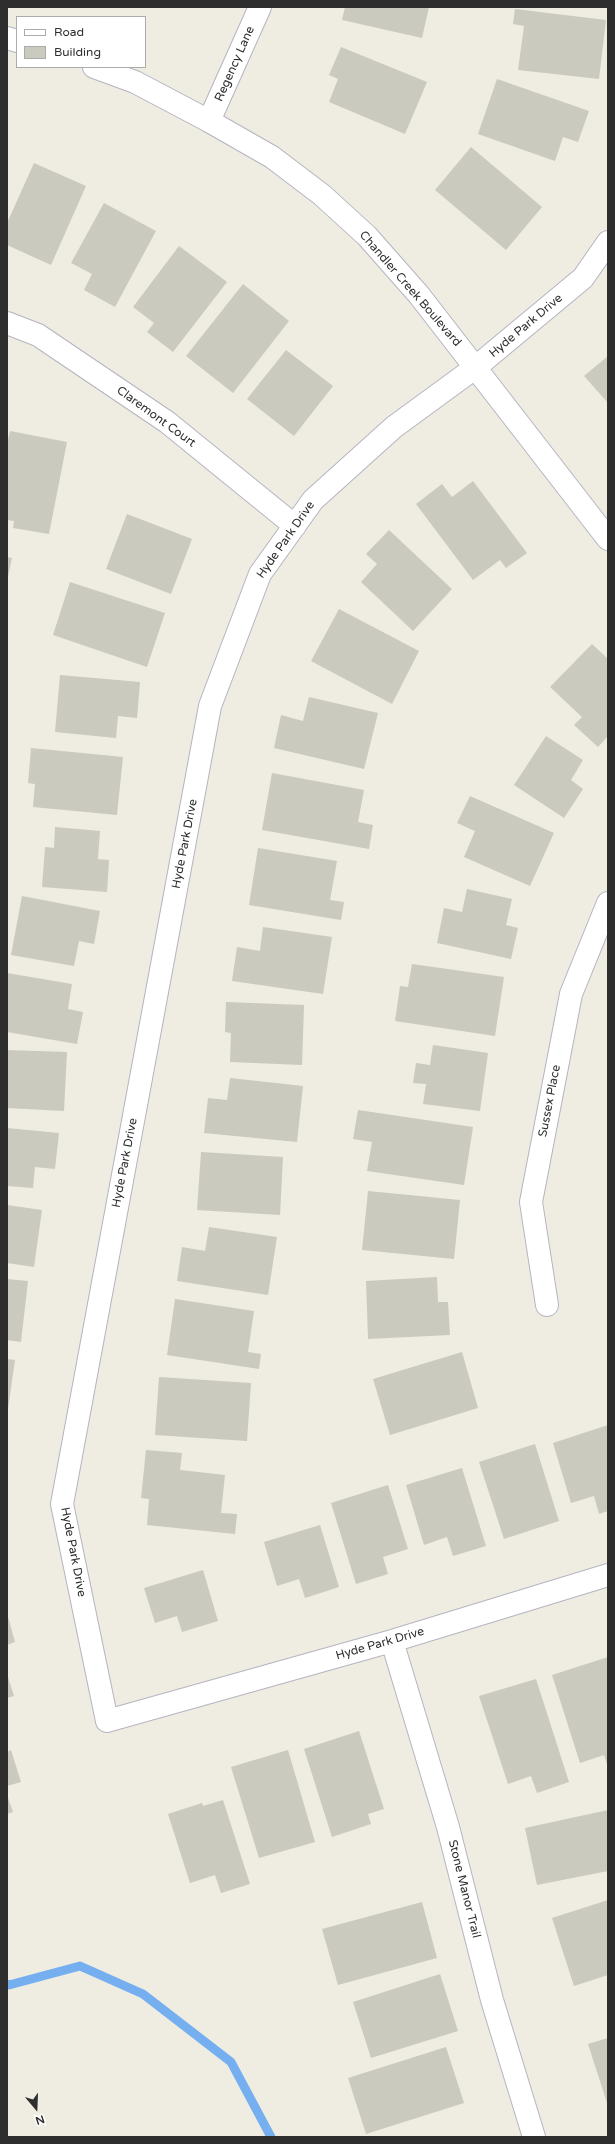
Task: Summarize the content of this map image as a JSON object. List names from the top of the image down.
{
  "streets": {
    "street": [
      "Regency Lane",
      "Chandler Creek Boulevard",
      "Hyde Park Drive",
      "Claremont Court",
      "Sussex Place",
      "Stone Manor Trail"
    ]
  },
  "crossings": [
    ["Regency Lane", "Chandler Creek Boulevard"],
    ["Chandler Creek Boulevard", "Hyde Park Drive"],
    ["Hyde Park Drive", "Claremont Court"],
    ["Hyde Park Drive", "Stone Manor Trail"]
  ],
  "legend": ["Road", "Building"],
  "north": "bottom"
}
